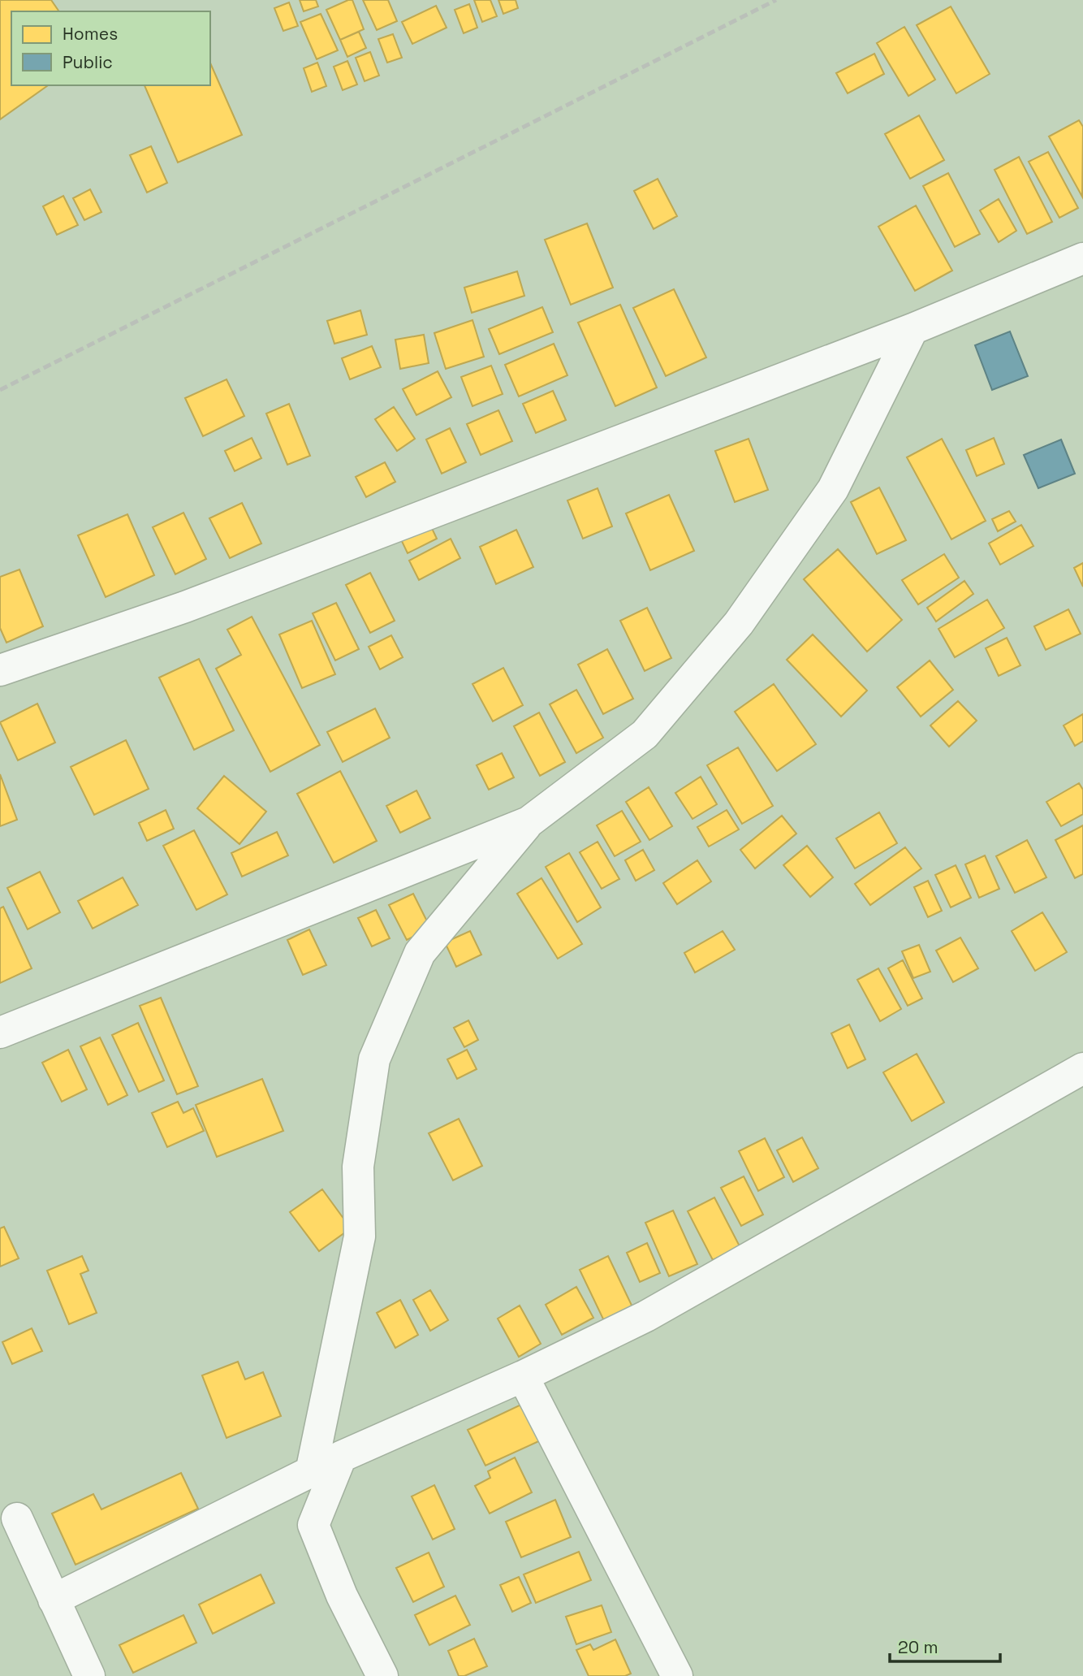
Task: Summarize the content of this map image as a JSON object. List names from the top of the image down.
{
  "legend": ["Homes", "Public"],
  "scale_bar": "20 m"
}
